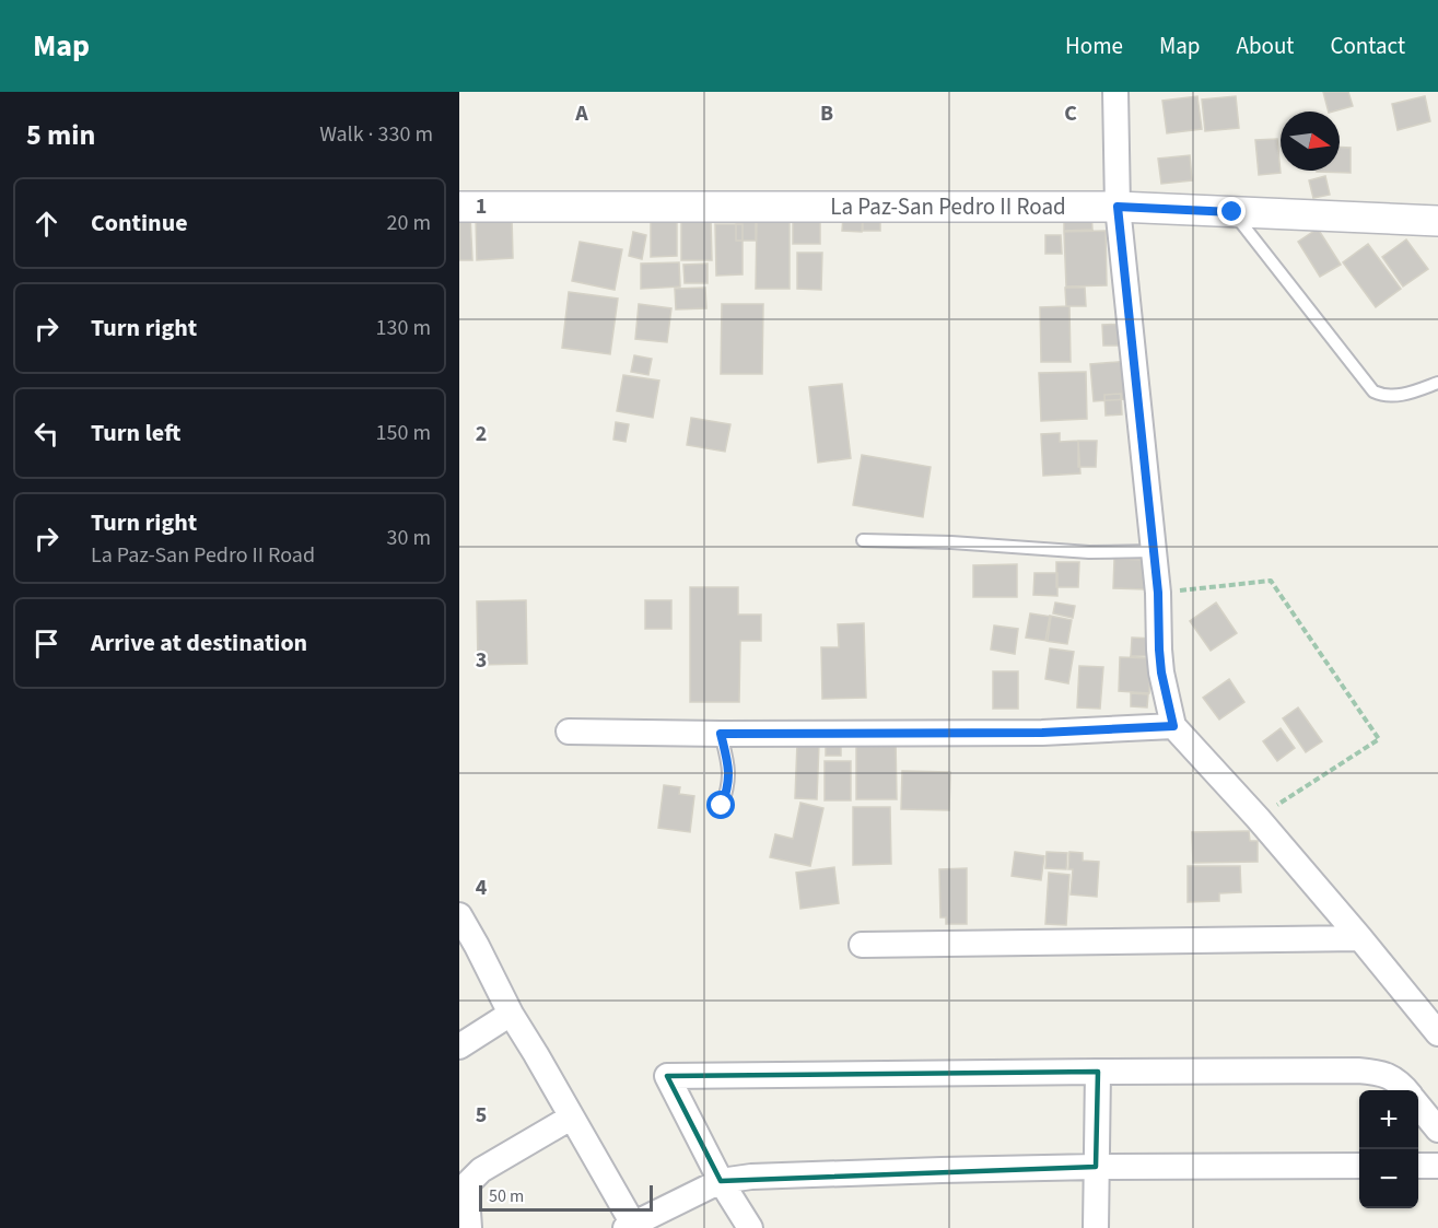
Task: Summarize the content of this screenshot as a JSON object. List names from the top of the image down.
{
  "streets": {
    "street": ["La Paz-San Pedro II Road"]
  },
  "scale_bar": "50 m",
  "north": "right",
  "page": {
    "header": "Map",
    "nav": [
      "Home",
      "Map",
      "About",
      "Contact"
    ],
    "heading": ["5 min", "Walk · 330 m"],
    "list": [
      ["Continue", "20 m"],
      ["Turn right", "130 m"],
      ["Turn left", "150 m"],
      ["Turn right", "La Paz-San Pedro II Road", "30 m"],
      "Arrive at destination"
    ],
    "map_buttons": ["+", "−"],
    "scale": "50 m"
  },
  "grid": {
    "columns": ["A", "B", "C"],
    "rows": [
      "1",
      "2",
      "3",
      "4",
      "5"
    ]
  }
}
